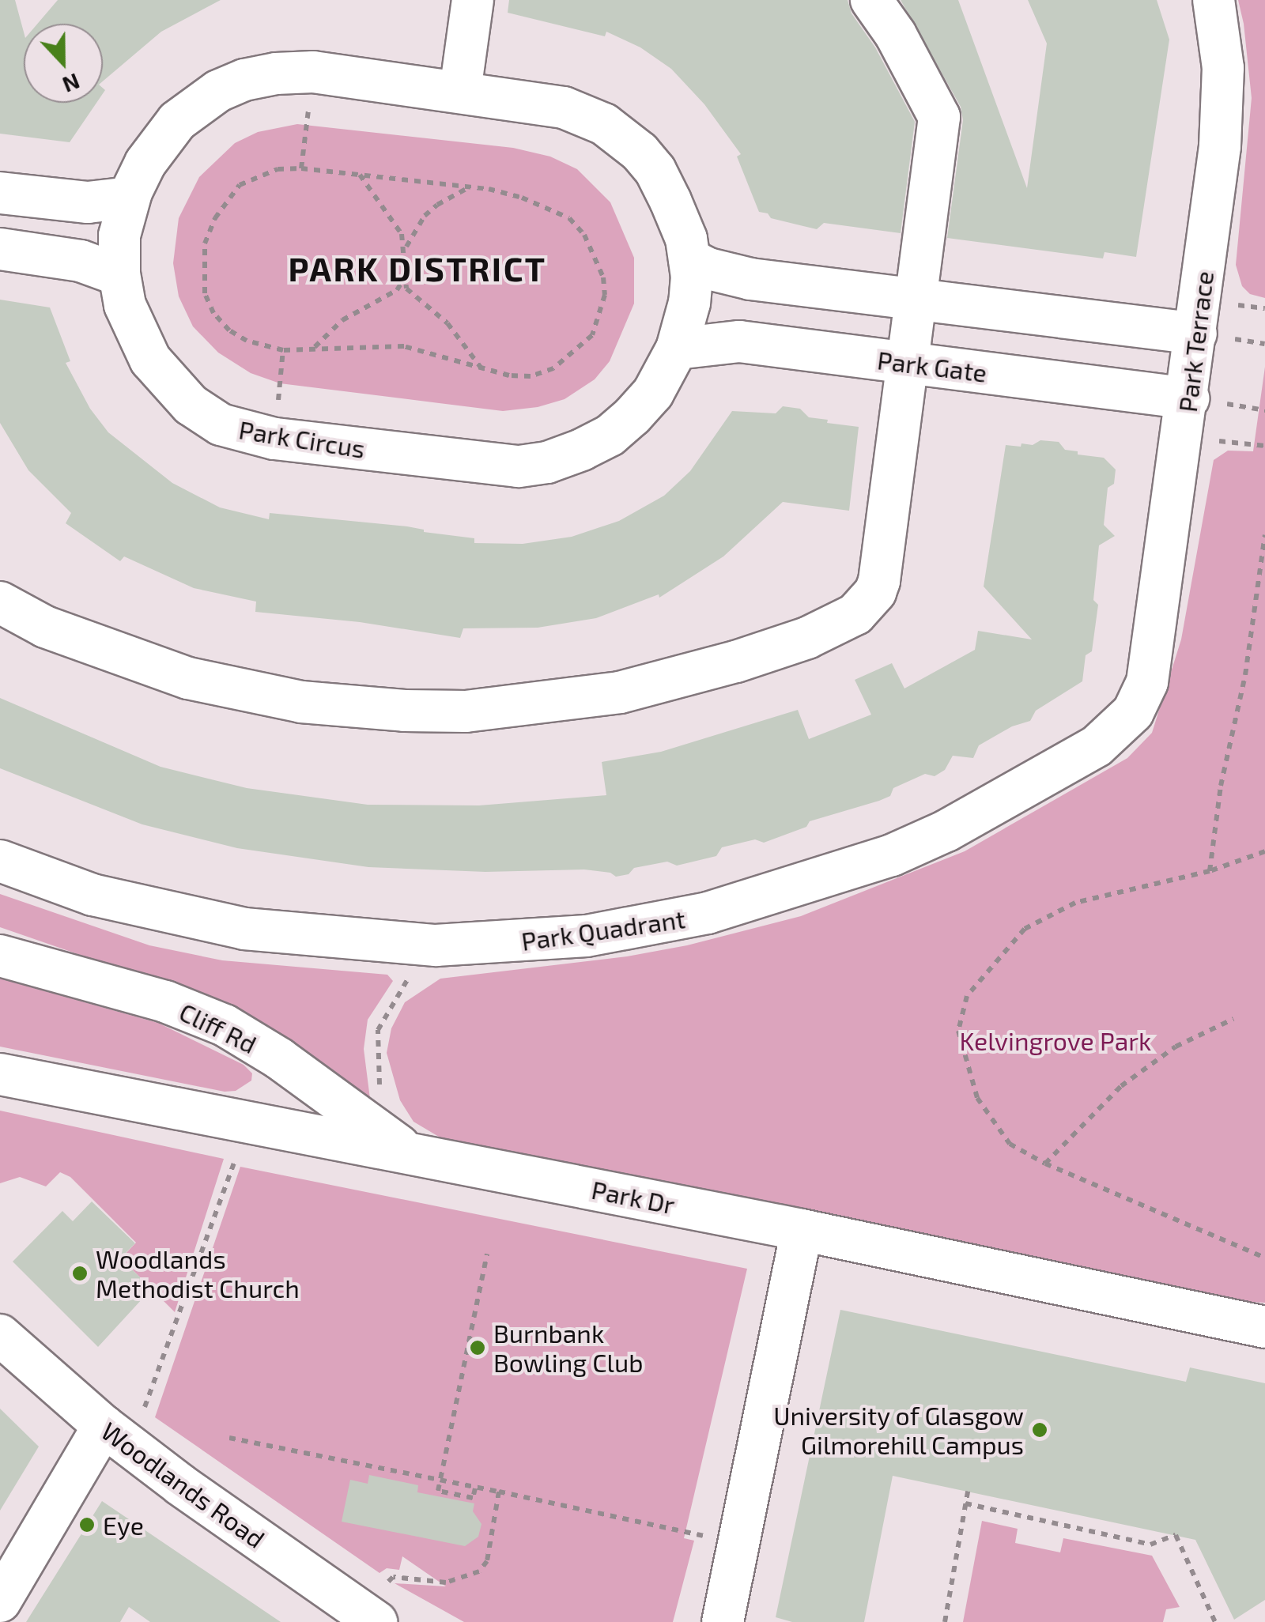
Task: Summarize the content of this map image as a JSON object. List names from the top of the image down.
{
  "streets": {
    "street": [
      "Park Terrace",
      "Park Gate",
      "Park Circus",
      "Park Quadrant",
      "Cliff Rd",
      "Park Dr",
      "Woodlands Road"
    ]
  },
  "crossings": [
    ["Park Terrace", "Park Gate"],
    ["Park Terrace", "Park Quadrant"],
    ["Park Gate", "Park Circus"],
    ["Cliff Rd", "Park Dr"]
  ],
  "districts": ["PARK DISTRICT"],
  "parks": ["Kelvingrove Park"],
  "places": [
    "Woodlands Methodist Church",
    "Burnbank Bowling Club",
    "University of Glasgow Gilmorehill Campus",
    "Eye"
  ],
  "north": "bottom"
}
